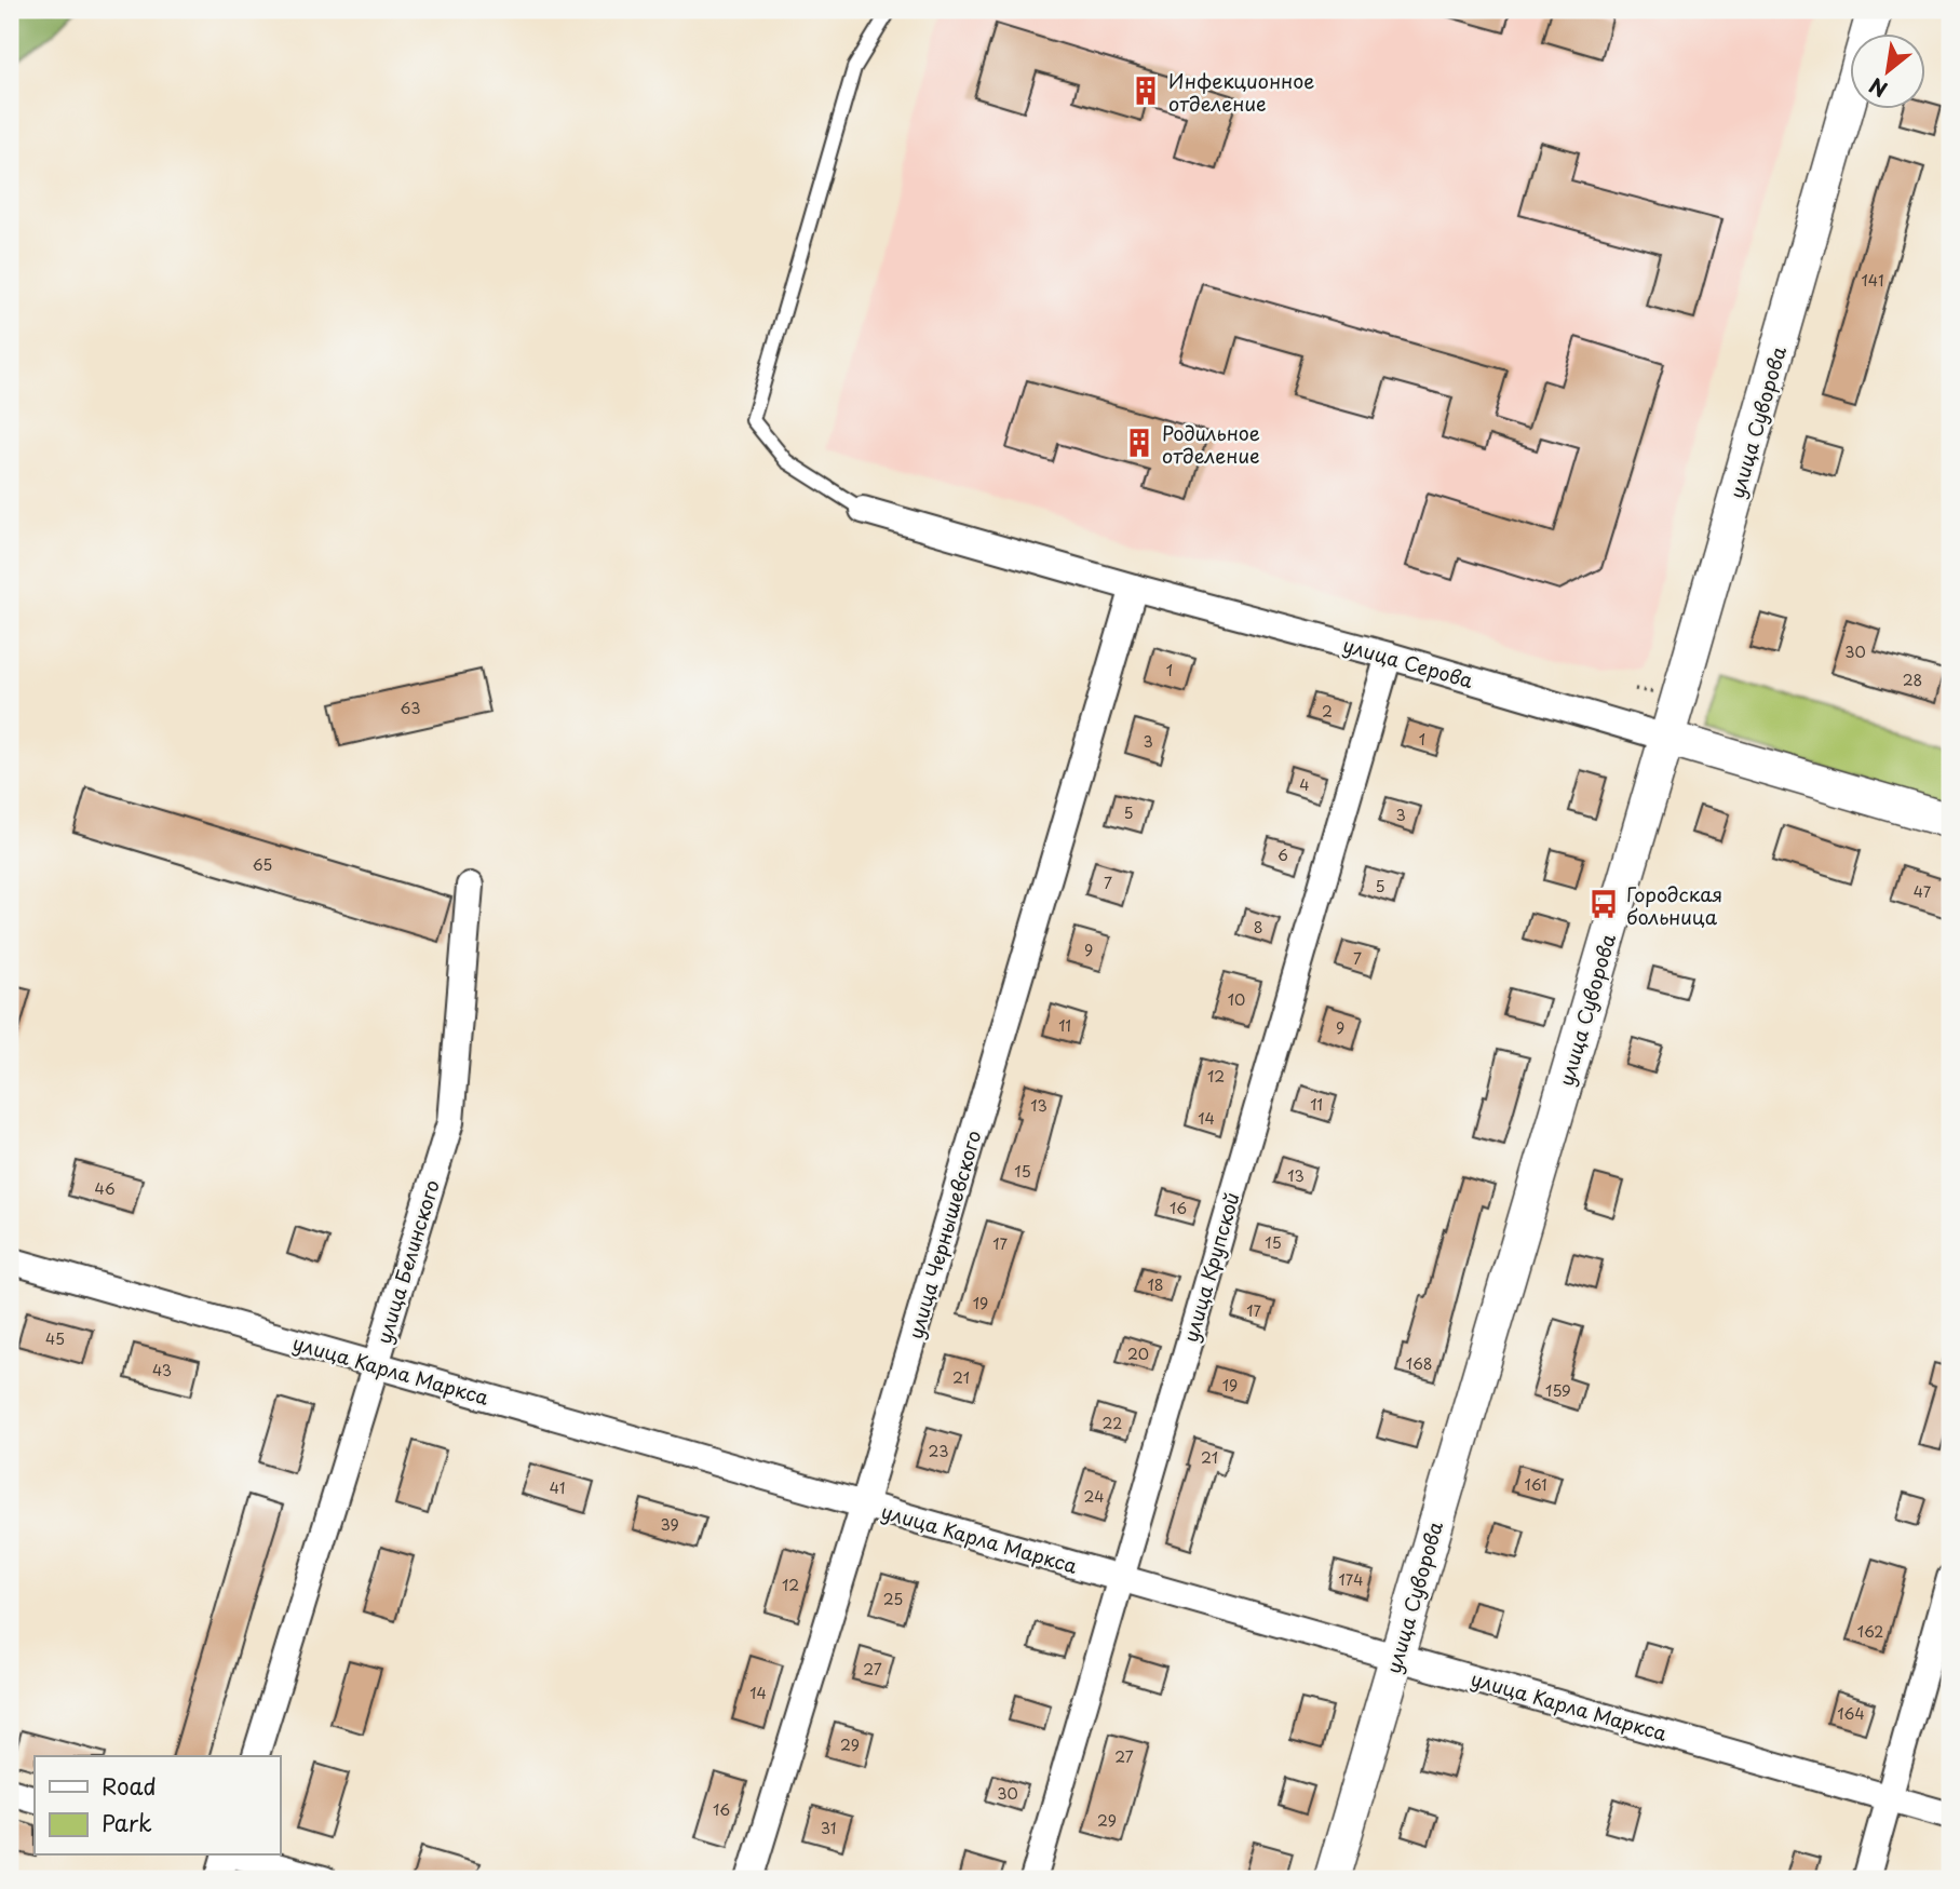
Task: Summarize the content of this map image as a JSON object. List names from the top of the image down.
{
  "streets": {
    "street": [
      "улица Суворова",
      "улица Серова",
      "улица Чернышевского",
      "улица Белинского",
      "улица Крупской",
      "улица Карла Маркса"
    ]
  },
  "crossings": [
    ["улица Суворова", "улица Серова"],
    ["улица Суворова", "улица Карла Маркса"],
    ["улица Серова", "улица Чернышевского"],
    ["улица Серова", "улица Крупской"],
    ["улица Чернышевского", "улица Карла Маркса"],
    ["улица Белинского", "улица Карла Маркса"],
    ["улица Крупской", "улица Карла Маркса"]
  ],
  "places": {
    "building": ["Инфекционное отделение", "Родильное отделение"],
    "bus stop": ["Городская больница"]
  },
  "house_numbers": [
    "141",
    "30",
    "1",
    "28",
    "63",
    "2",
    "1",
    "3",
    "4",
    "5",
    "3",
    "6",
    "65",
    "7",
    "5",
    "47",
    "8",
    "9",
    "7",
    "10",
    "11",
    "9",
    "12",
    "11",
    "13",
    "14",
    "15",
    "13",
    "46",
    "16",
    "15",
    "17",
    "18",
    "19",
    "17",
    "45",
    "20",
    "168",
    "43",
    "21",
    "19",
    "159",
    "22",
    "23",
    "21",
    "161",
    "41",
    "24",
    "39",
    "174",
    "12",
    "25",
    "162",
    "27",
    "14",
    "164",
    "29",
    "27",
    "30",
    "16",
    "29",
    "31"
  ],
  "legend": ["Road", "Park"],
  "north": "bottom left"
}
